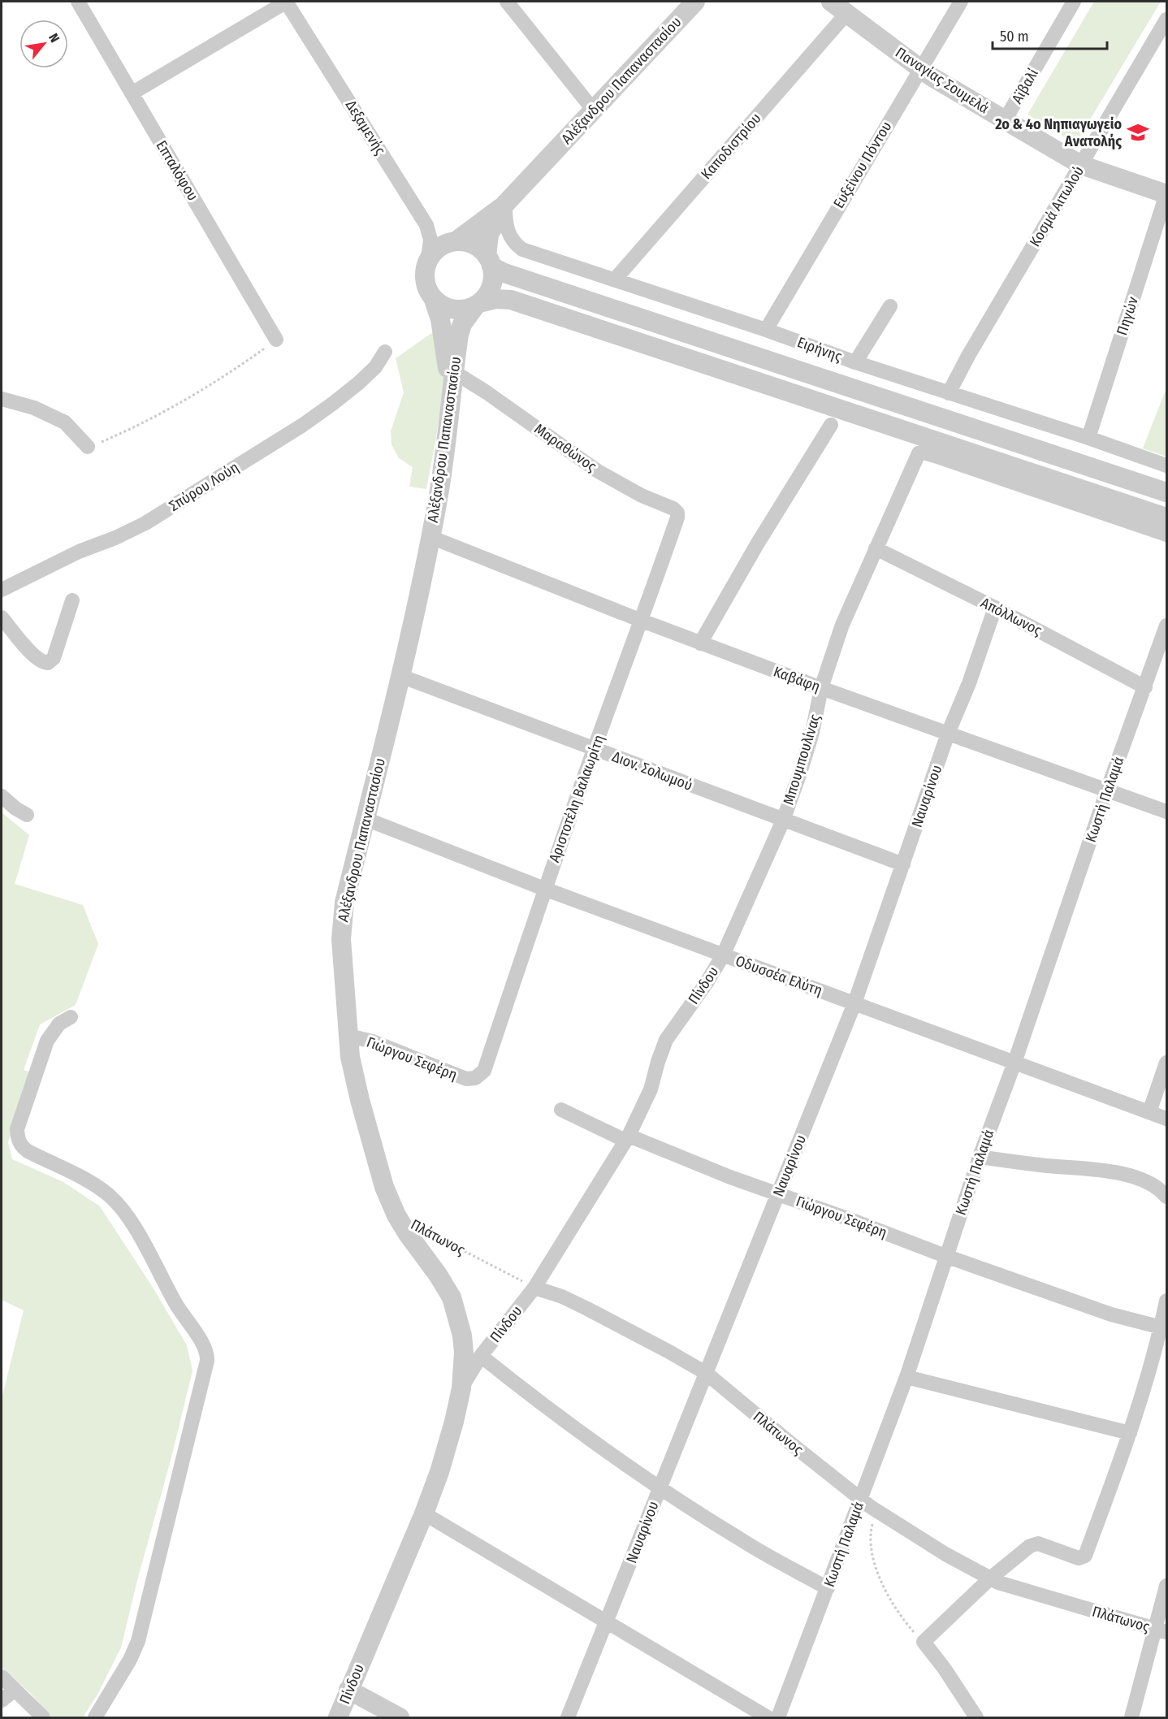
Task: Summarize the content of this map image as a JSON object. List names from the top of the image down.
{
  "streets": {
    "street": [
      "Αλέξανδρου Παπαναστασίου",
      "Παναγίας Σουμελά",
      "Αϊβαλί",
      "Δεξαμενής",
      "Καποδιστρίου",
      "Ευξείνου Πόντου",
      "Επταλόφου",
      "Κοσμά Αιτωλού",
      "Πηγών",
      "Ειρήνης",
      "Μαραθώνος",
      "Σπύρου Λούη",
      "Απόλλωνος",
      "Καβάφη",
      "Μπουμπουλίνας",
      "Διον. Σολωμού",
      "Ναυαρίνου",
      "Αριστοτέλη Βαλαωρίτη",
      "Κωστή Παλαμά",
      "Οδυσσέα Ελύτη",
      "Πίνδου",
      "Γιώργου Σεφέρη",
      "Πλάτωνος"
    ]
  },
  "crossings": [
    ["Αλέξανδρου Παπαναστασίου", "Δεξαμενής"],
    ["Αλέξανδρου Παπαναστασίου", "Ειρήνης"],
    ["Αλέξανδρου Παπαναστασίου", "Μαραθώνος"],
    ["Αλέξανδρου Παπαναστασίου", "Καβάφη"],
    ["Αλέξανδρου Παπαναστασίου", "Διον. Σολωμού"],
    ["Αλέξανδρου Παπαναστασίου", "Οδυσσέα Ελύτη"],
    ["Αλέξανδρου Παπαναστασίου", "Πίνδου"],
    ["Αλέξανδρου Παπαναστασίου", "Γιώργου Σεφέρη"],
    ["Παναγίας Σουμελά", "Αϊβαλί"],
    ["Παναγίας Σουμελά", "Καποδιστρίου"],
    ["Παναγίας Σουμελά", "Ευξείνου Πόντου"],
    ["Παναγίας Σουμελά", "Κοσμά Αιτωλού"],
    ["Παναγίας Σουμελά", "Πηγών"],
    ["Καποδιστρίου", "Ειρήνης"],
    ["Ευξείνου Πόντου", "Ειρήνης"],
    ["Κοσμά Αιτωλού", "Ειρήνης"],
    ["Πηγών", "Ειρήνης"],
    ["Μαραθώνος", "Αριστοτέλη Βαλαωρίτη"],
    ["Απόλλωνος", "Μπουμπουλίνας"],
    ["Απόλλωνος", "Ναυαρίνου"],
    ["Απόλλωνος", "Κωστή Παλαμά"],
    ["Καβάφη", "Μπουμπουλίνας"],
    ["Καβάφη", "Ναυαρίνου"],
    ["Καβάφη", "Αριστοτέλη Βαλαωρίτη"],
    ["Καβάφη", "Κωστή Παλαμά"],
    ["Μπουμπουλίνας", "Διον. Σολωμού"],
    ["Μπουμπουλίνας", "Οδυσσέα Ελύτη"],
    ["Μπουμπουλίνας", "Πίνδου"],
    ["Διον. Σολωμού", "Ναυαρίνου"],
    ["Διον. Σολωμού", "Αριστοτέλη Βαλαωρίτη"],
    ["Ναυαρίνου", "Οδυσσέα Ελύτη"],
    ["Ναυαρίνου", "Γιώργου Σεφέρη"],
    ["Ναυαρίνου", "Πλάτωνος"],
    ["Αριστοτέλη Βαλαωρίτη", "Οδυσσέα Ελύτη"],
    ["Αριστοτέλη Βαλαωρίτη", "Γιώργου Σεφέρη"],
    ["Κωστή Παλαμά", "Οδυσσέα Ελύτη"],
    ["Κωστή Παλαμά", "Γιώργου Σεφέρη"],
    ["Κωστή Παλαμά", "Πλάτωνος"],
    ["Οδυσσέα Ελύτη", "Πίνδου"],
    ["Πίνδου", "Γιώργου Σεφέρη"],
    ["Πίνδου", "Πλάτωνος"]
  ],
  "places": {
    "school or university": ["2ο & 4ο Νηπιαγωγείο Ανατολής"]
  },
  "scale_bar": "50 m",
  "north": "top right"
}
